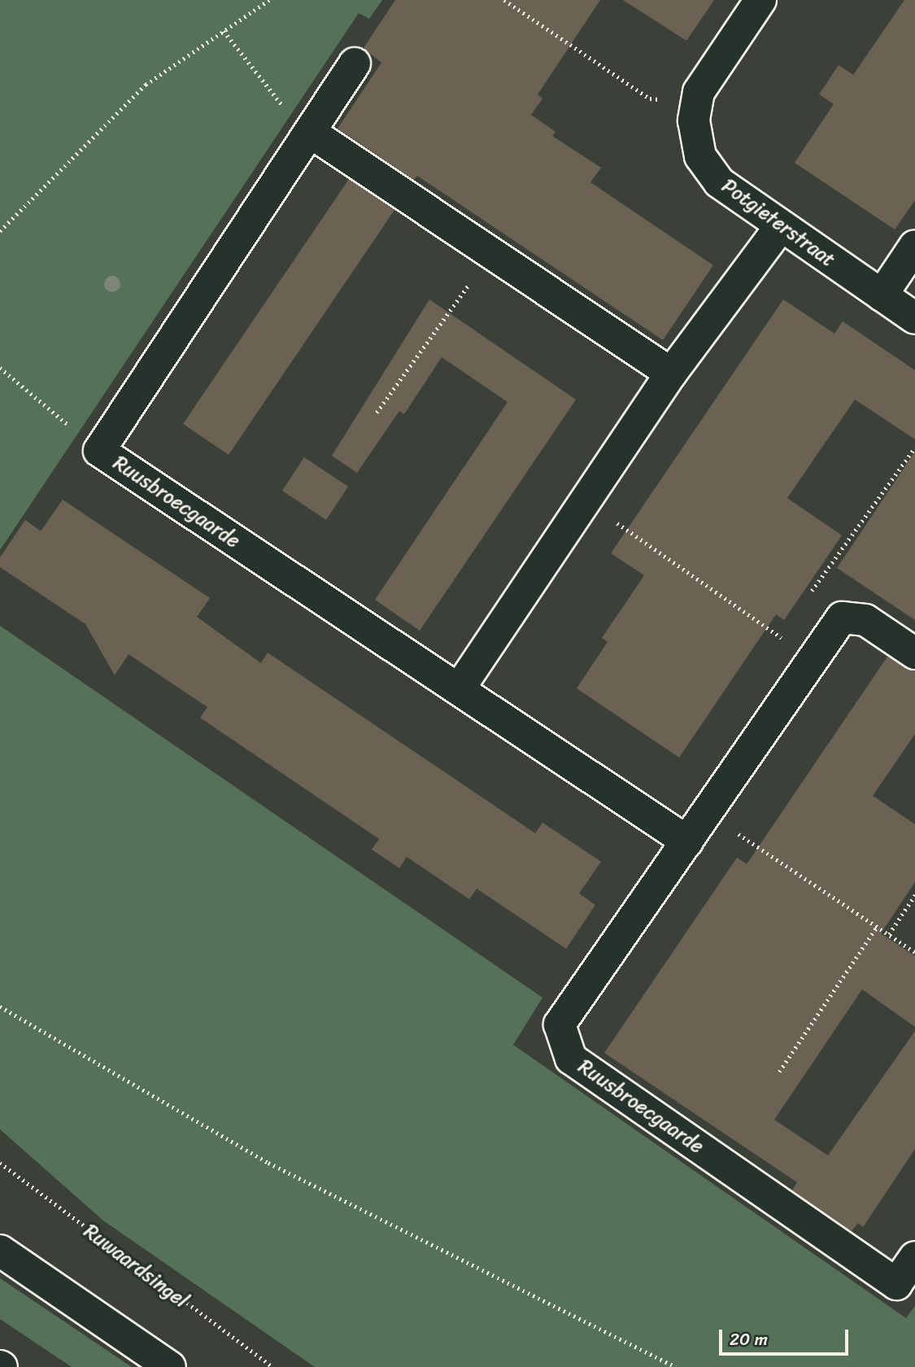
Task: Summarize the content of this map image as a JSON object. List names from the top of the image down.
{
  "streets": {
    "street": ["Potgieterstraat", "Ruusbroecgaarde"],
    "path": ["Ruwaardsingel"]
  },
  "scale_bar": "20 m"
}
